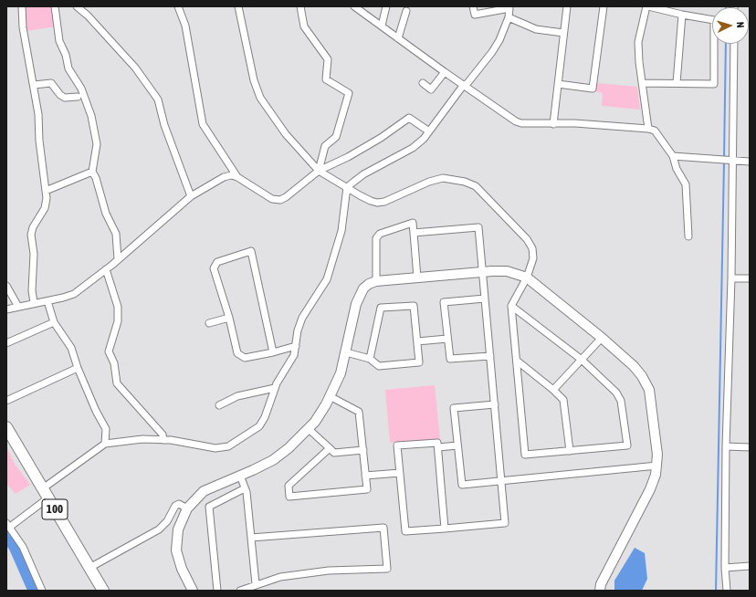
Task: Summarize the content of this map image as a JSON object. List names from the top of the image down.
{
  "streets": {
    "main road": ["100"]
  },
  "north": "right"
}
